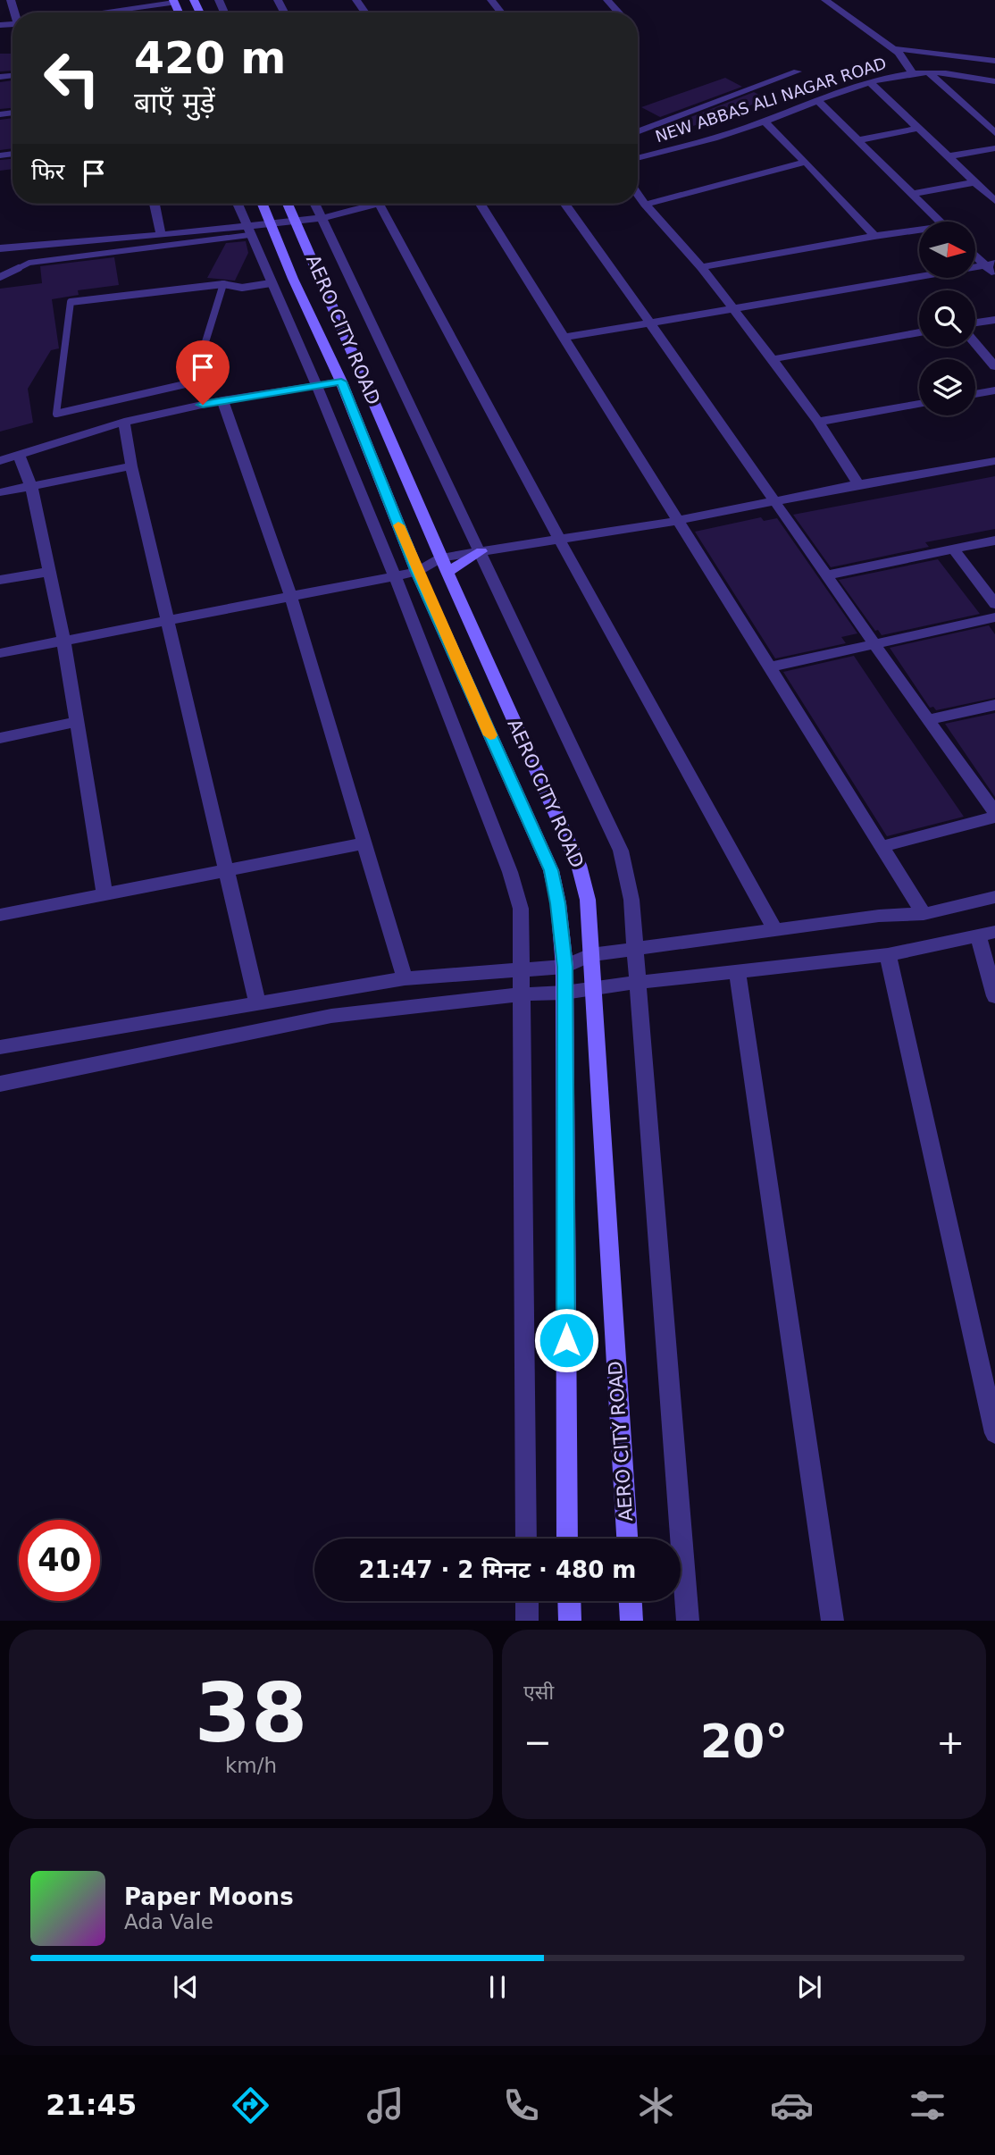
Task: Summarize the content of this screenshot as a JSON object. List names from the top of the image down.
{
  "streets": {
    "street": ["NEW ABBAS ALI NAGAR ROAD", "AERO CITY ROAD"]
  },
  "north": "right",
  "page": {
    "turn": ["420 m", "बाएँ मुड़ें"],
    "then": "फिर",
    "limit": "40",
    "trip": "21:47 · 2 मिनट · 480 m",
    "tile": [
      ["38", "km/h"],
      "एसी"
    ],
    "heat": ["−", "20°", "+"],
    "song": ["Paper Moons", "Ada Vale"],
    "tabs": "21:45"
  }
}
